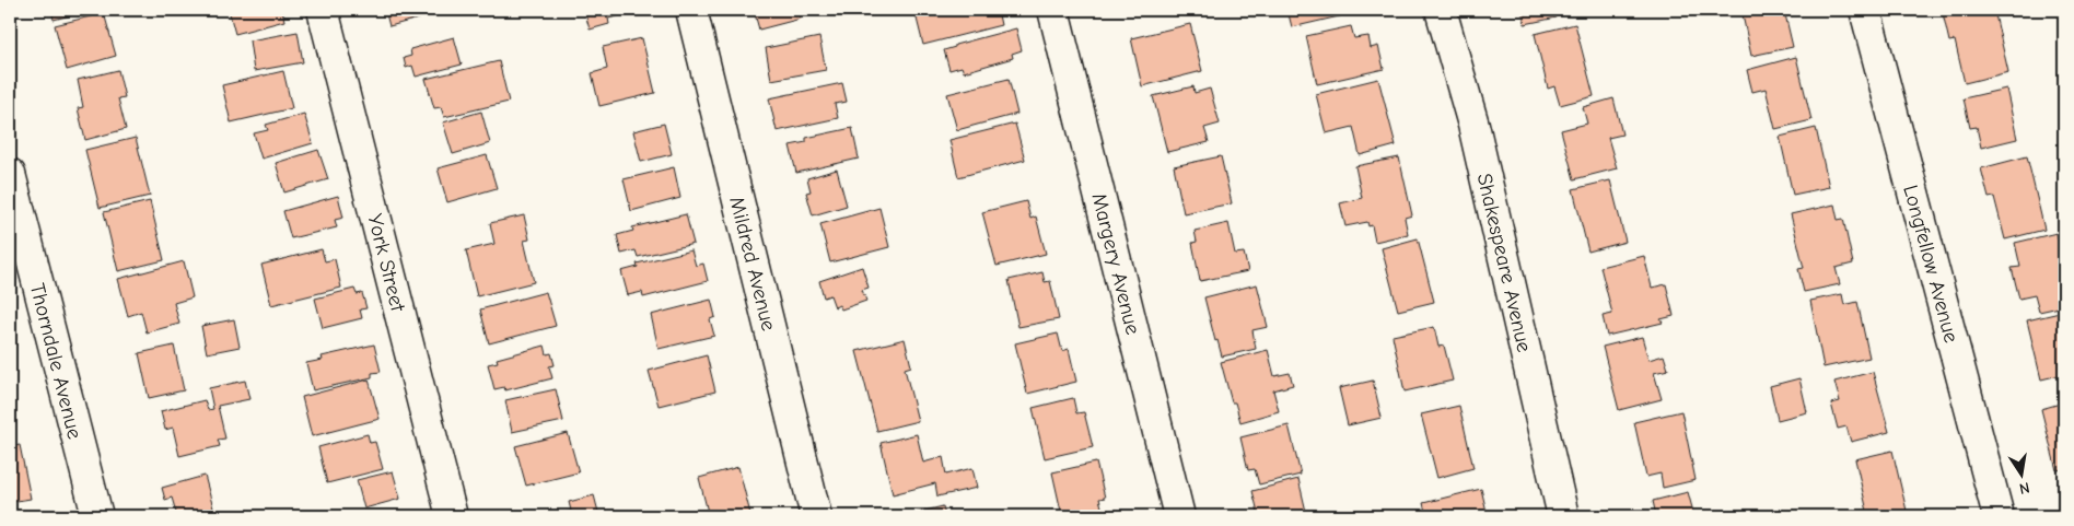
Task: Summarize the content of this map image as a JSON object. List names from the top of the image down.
{
  "streets": {
    "street": [
      "York Street",
      "Shakespeare Avenue",
      "Mildred Avenue",
      "Margery Avenue",
      "Longfellow Avenue",
      "Thorndale Avenue"
    ]
  },
  "north": "bottom"
}
